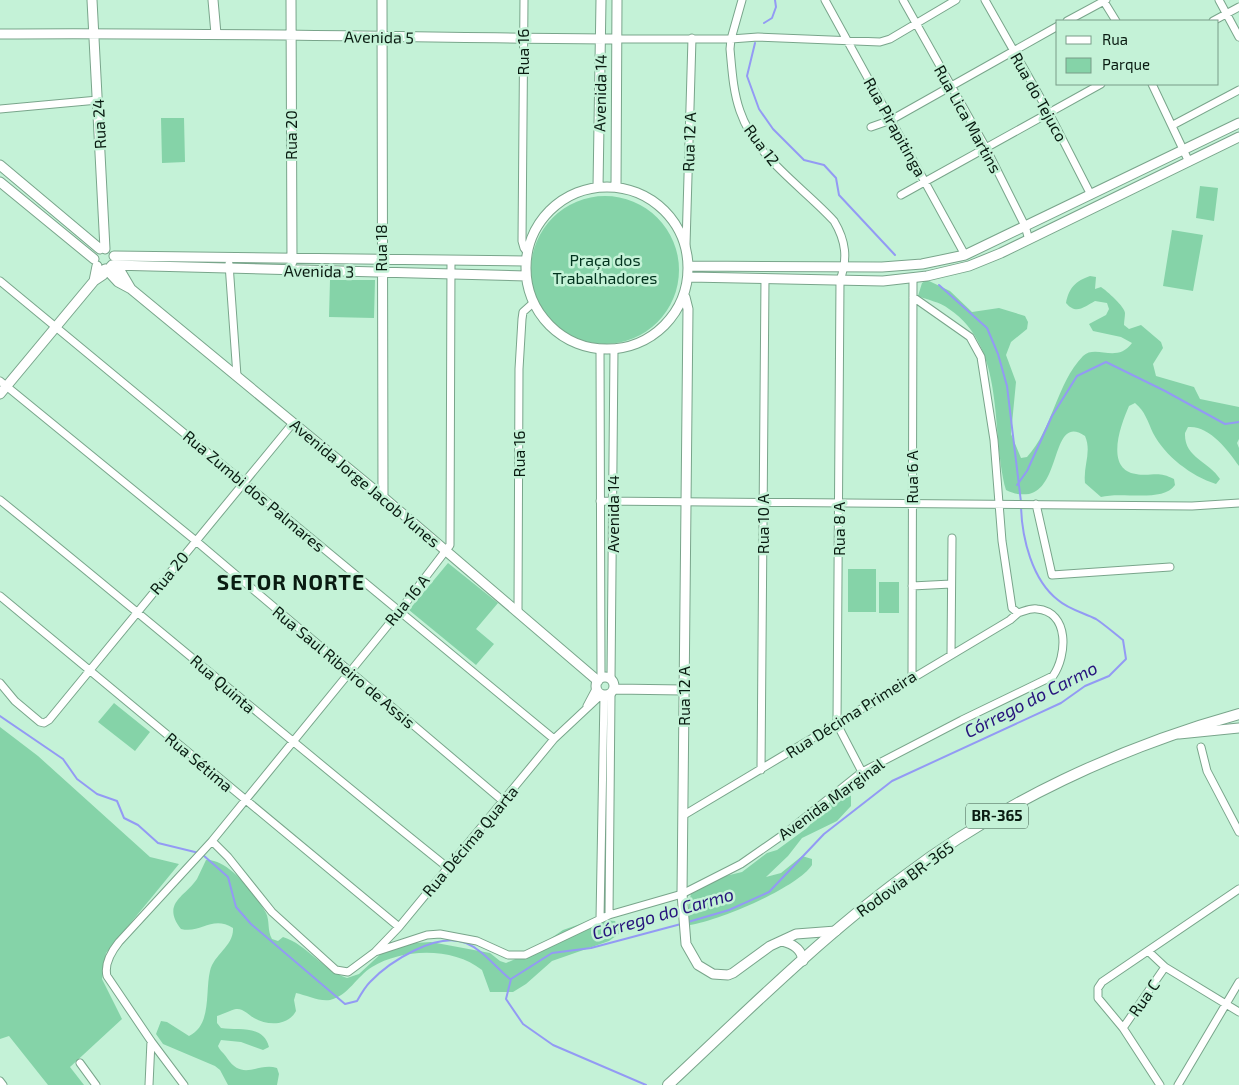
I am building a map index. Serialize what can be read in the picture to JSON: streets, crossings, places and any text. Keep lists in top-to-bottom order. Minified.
{"streets":{"main road":["BR-365","Rodovia BR-365"],"street":["Avenida 5","Rua 16","Avenida 14","Rua do Tejuco","Rua Lica Martins","Rua 24","Rua Pirapitinga","Rua 20","Rua 12 A","Rua 12","Rua 18","Avenida 3","Rua 6 A","Avenida Jorge Jacob Yunes","Rua Zumbi dos Palmares","Rua 10 A","Rua 8 A","Rua 16 A","Rua Saul Ribeiro de Assis","Rua Quinta","Rua Décima Primeira","Rua Sétima","Avenida Marginal","Rua Décima Quarta","Rua C"]},"crossings":[["Avenida 5","Rua 16"],["Avenida 5","Avenida 14"],["Avenida 5","Rua Lica Martins"],["Avenida 5","Rua 24"],["Avenida 5","Rua Pirapitinga"],["Avenida 5","Rua 20"],["Avenida 5","Rua 12 A"],["Avenida 5","Rua 12"],["Avenida 5","Rua 18"],["Rua 16","Avenida 14"],["Rua 16","Rua 12 A"],["Rua 16","Avenida 3"],["Rua 16","Avenida Jorge Jacob Yunes"],["Avenida 14","Rua 12 A"],["Avenida 14","Avenida 3"],["Avenida 14","Avenida Jorge Jacob Yunes"],["Avenida 14","Avenida Marginal"],["Avenida 14","Rua Décima Quarta"],["Rua 20","Avenida 3"],["Rua 20","Avenida Jorge Jacob Yunes"],["Rua 20","Rua Zumbi dos Palmares"],["Rua 20","Rua Saul Ribeiro de Assis"],["Rua 20","Rua Quinta"],["Rua 20","Rua Sétima"],["Rua 12 A","Avenida 3"],["Rua 12 A","Rua Décima Primeira"],["Rua 12 A","Avenida Marginal"],["Rua 12 A","Rodovia BR-365"],["Rua 12","Rua 8 A"],["Rua 18","Avenida 3"],["Rua 18","Avenida Jorge Jacob Yunes"],["Avenida 3","Avenida Jorge Jacob Yunes"],["Avenida 3","Rua 16 A"],["Rua 6 A","Rua Décima Primeira"],["Avenida Jorge Jacob Yunes","Rua 16 A"],["Avenida Jorge Jacob Yunes","Rua Décima Quarta"],["Rua Zumbi dos Palmares","Rua 16 A"],["Rua Zumbi dos Palmares","Rua Décima Quarta"],["Rua 10 A","Rua Décima Primeira"],["Rua 8 A","Rua Décima Primeira"],["Rua 8 A","Avenida Marginal"],["Rua 16 A","Rua Saul Ribeiro de Assis"],["Rua 16 A","Rua Quinta"],["Rua 16 A","Rua Sétima"],["Rua 16 A","Rua Décima Quarta"],["Rua Saul Ribeiro de Assis","Rua Décima Quarta"],["Rua Quinta","Rua Décima Quarta"],["Rua Décima Primeira","Avenida Marginal"],["Rua Sétima","Rua Décima Quarta"],["Avenida Marginal","Rua Décima Quarta"]],"districts":["SETOR NORTE"],"water":["Córrego do Carmo"],"parks":["Praça dos Trabalhadores"],"legend":["Rua","Parque"]}
